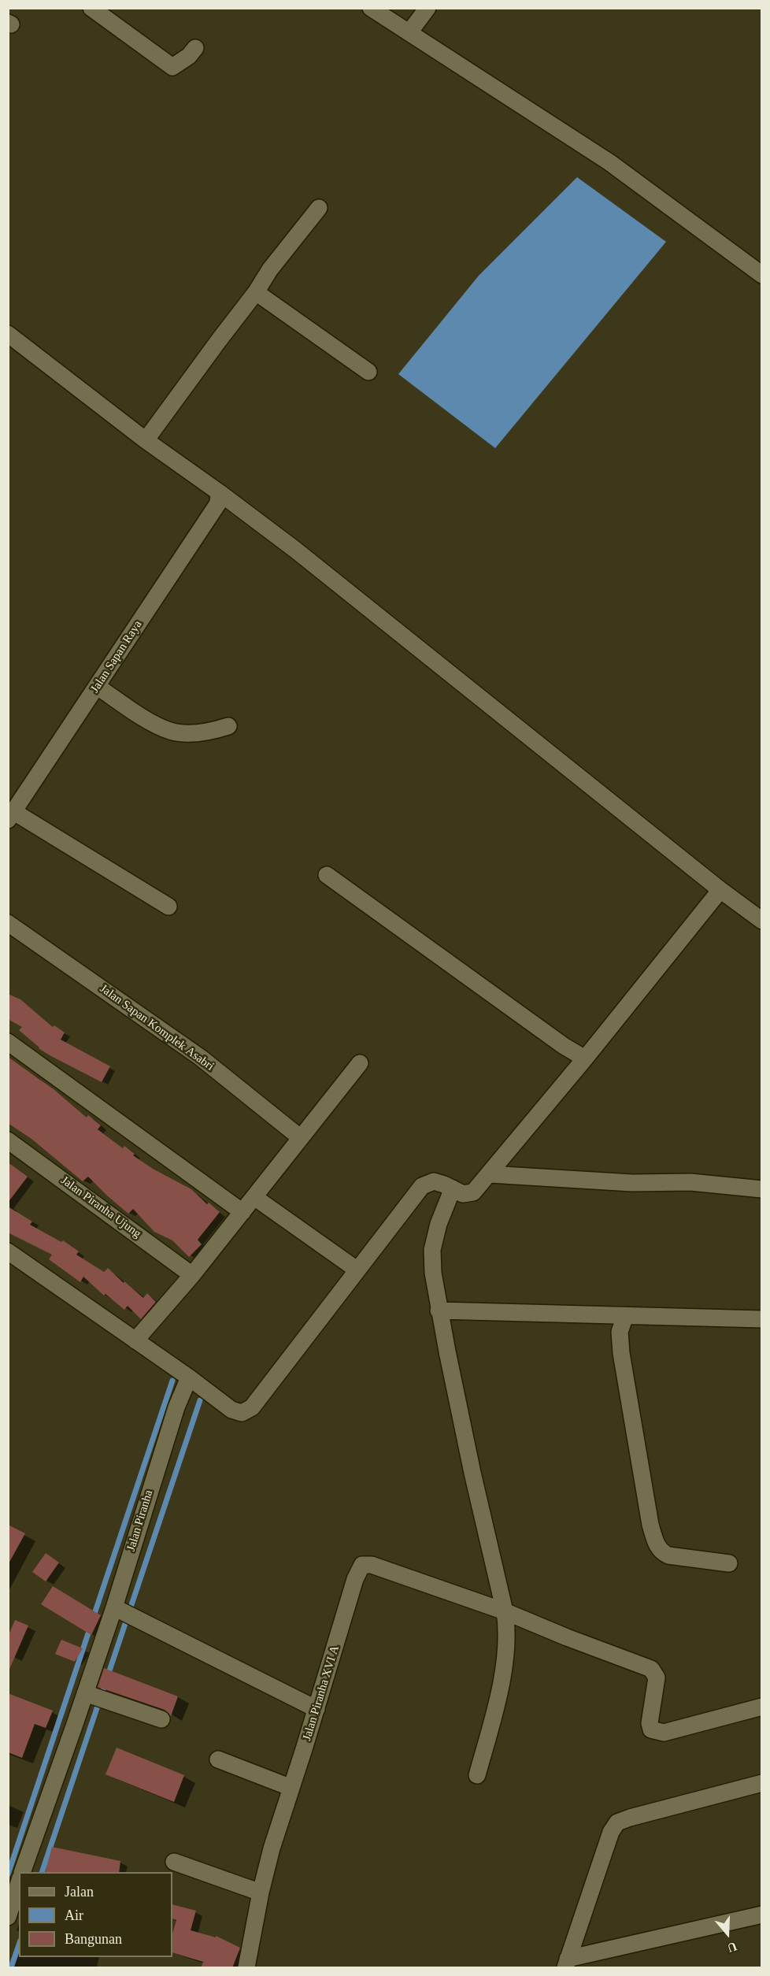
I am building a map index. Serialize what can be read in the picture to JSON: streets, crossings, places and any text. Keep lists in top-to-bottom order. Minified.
{"streets":{"street":["Jalan Sapan Raya","Jalan Sapan Komplek Asabri","Jalan Piranha Ujung","Jalan Piranha","Jalan Piranha XVI A"]},"legend":["Jalan","Air","Bangunan"],"north":"bottom"}
